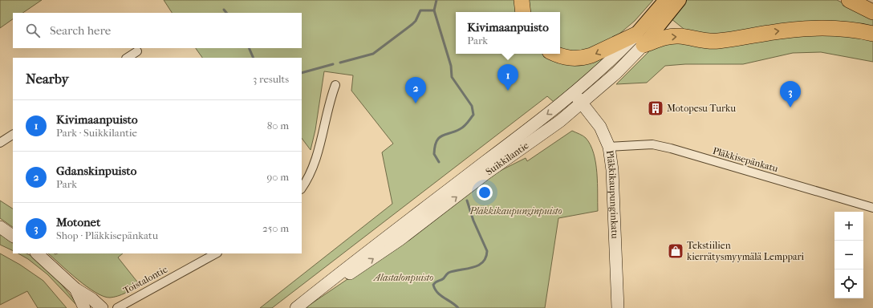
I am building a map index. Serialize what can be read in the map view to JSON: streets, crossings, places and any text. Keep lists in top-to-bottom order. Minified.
{"streets":{"main road":["Suikkilantie","Pläkkikaupunginkatu"],"street":["Pläkkisepänkatu","Toistalontie"]},"crossings":[["Suikkilantie","Pläkkikaupunginkatu"],["Pläkkisepänkatu","Pläkkikaupunginkatu"]],"parks":["Pläkkikaupunginpuisto","Alastalonpuisto"],"places":{"building":["Motopesu Turku"],"shop":["Tekstiilien kierrätysmyymälä Lemppari"]},"page":{"popup":["Kivimaanpuisto","Park"],"search":"Search here","heading":["Nearby","3 results"],"pins":["1","2","3"],"list":[{"mark":"1","name":"Kivimaanpuisto","note":"Park · Suikkilantie","value":"80 m"},{"mark":"2","name":"Gdanskinpuisto","note":"Park","value":"90 m"},{"mark":"3","name":"Motonet","note":"Shop · Pläkkisepänkatu","value":"250 m"}],"map_buttons":["+","−"]}}
